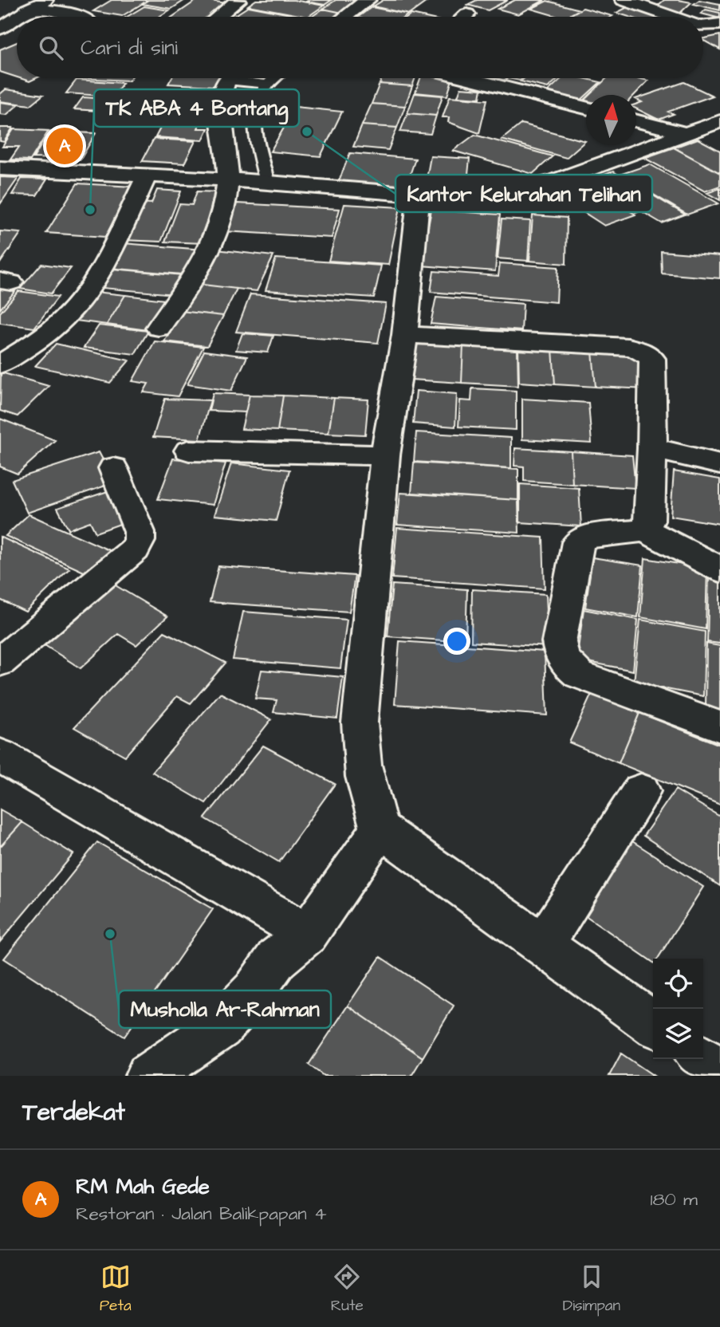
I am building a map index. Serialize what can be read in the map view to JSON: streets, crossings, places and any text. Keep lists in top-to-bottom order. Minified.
{"places":["Kantor Kelurahan Telihan","TK ABA 4 Bontang","Musholla Ar-Rahman"],"north":"top","page":{"search":"Cari di sini","pins":"A","heading":"Terdekat","list":[{"mark":"A","name":"RM Mah Gede","note":"Restoran · Jalan Balikpapan 4","value":"180 m"}],"nav":["Peta","Rute","Disimpan"]}}
